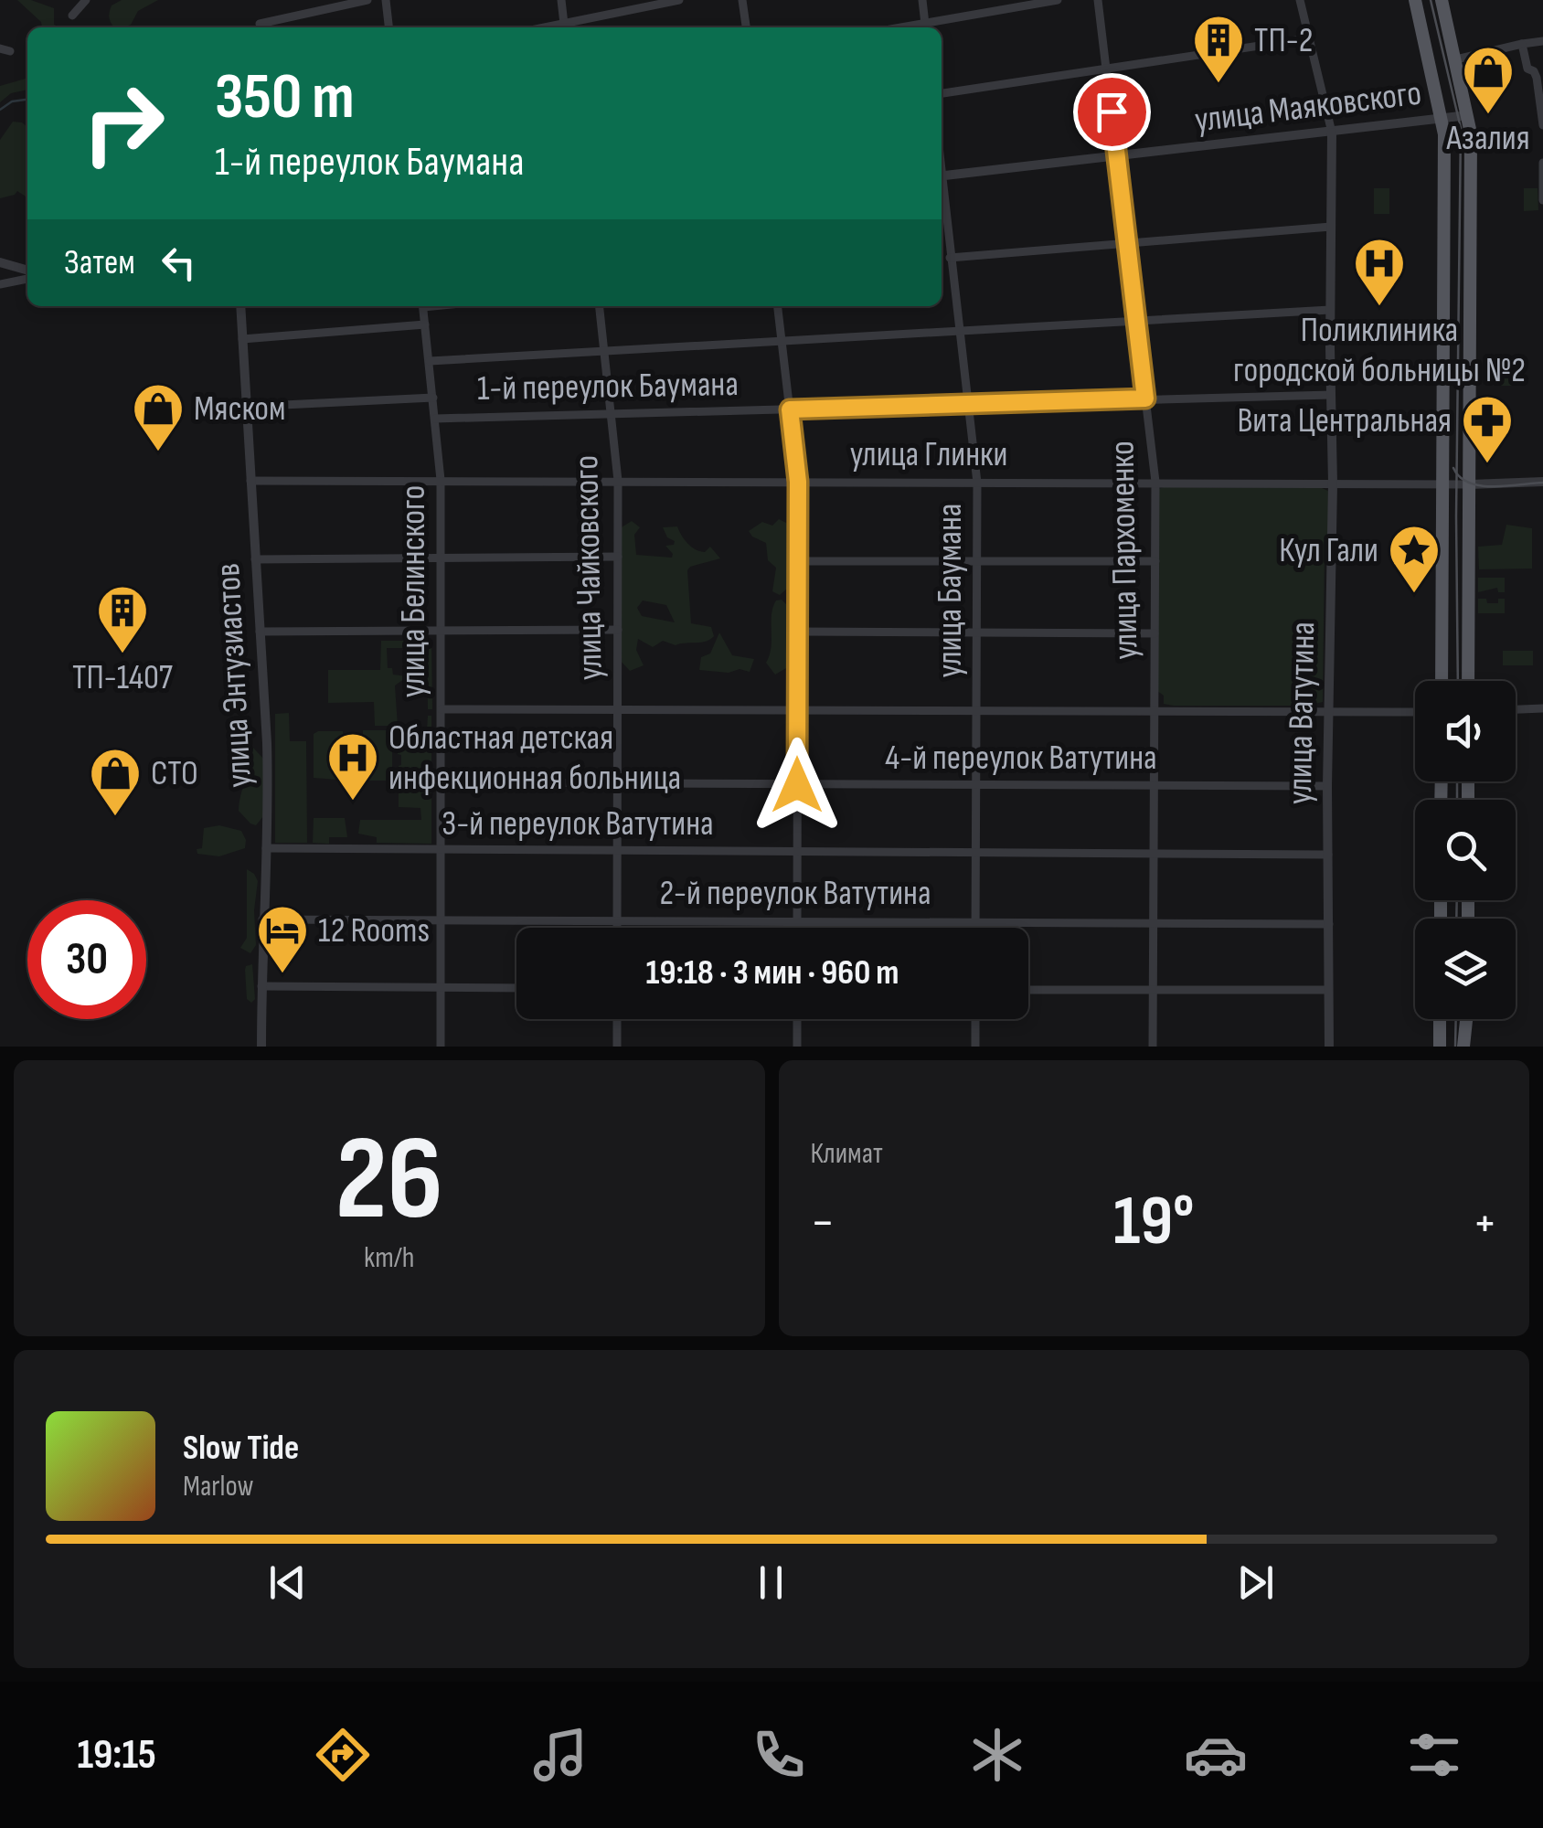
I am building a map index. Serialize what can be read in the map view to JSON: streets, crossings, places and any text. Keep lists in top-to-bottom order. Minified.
{"streets":{"street":["улица Маяковского","1-й переулок Баумана","улица Глинки","улица Пархоменко","улица Чайковского","улица Баумана","улица Белинского","улица Энтузиастов","улица Ватутина","4-й переулок Ватутина","3-й переулок Ватутина","2-й переулок Ватутина"]},"crossings":[["улица Маяковского","улица Пархоменко"],["улица Маяковского","улица Ватутина"],["1-й переулок Баумана","улица Пархоменко"],["1-й переулок Баумана","улица Чайковского"],["1-й переулок Баумана","улица Баумана"],["1-й переулок Баумана","улица Белинского"],["1-й переулок Баумана","улица Ватутина"],["улица Глинки","улица Пархоменко"],["улица Глинки","улица Чайковского"],["улица Глинки","улица Баумана"],["улица Глинки","улица Белинского"],["улица Глинки","улица Энтузиастов"],["улица Глинки","улица Ватутина"],["улица Пархоменко","4-й переулок Ватутина"],["улица Пархоменко","3-й переулок Ватутина"],["улица Пархоменко","2-й переулок Ватутина"],["улица Чайковского","4-й переулок Ватутина"],["улица Чайковского","3-й переулок Ватутина"],["улица Чайковского","2-й переулок Ватутина"],["улица Баумана","4-й переулок Ватутина"],["улица Баумана","3-й переулок Ватутина"],["улица Баумана","2-й переулок Ватутина"],["улица Белинского","4-й переулок Ватутина"],["улица Белинского","3-й переулок Ватутина"],["улица Белинского","2-й переулок Ватутина"],["улица Энтузиастов","3-й переулок Ватутина"],["улица Энтузиастов","2-й переулок Ватутина"],["улица Ватутина","4-й переулок Ватутина"],["улица Ватутина","3-й переулок Ватутина"],["улица Ватутина","2-й переулок Ватутина"]],"places":{"building":["ТП-2","ТП-1407"],"shop":["Азалия","Мяском","СТО"],"hospital":["Поликлиника городской больницы №2","Областная детская инфекционная больница"],"pharmacy":["Вита Центральная"],"place":["Кул Гали"],"hotel":["12 Rooms"]},"page":{"turn":["350 m","1-й переулок Баумана"],"then":"Затем","limit":"30","trip":"19:18 · 3 мин · 960 m","tile":[["26","km/h"],"Климат"],"heat":["−","19°","+"],"song":["Slow Tide","Marlow"],"tabs":"19:15"}}
